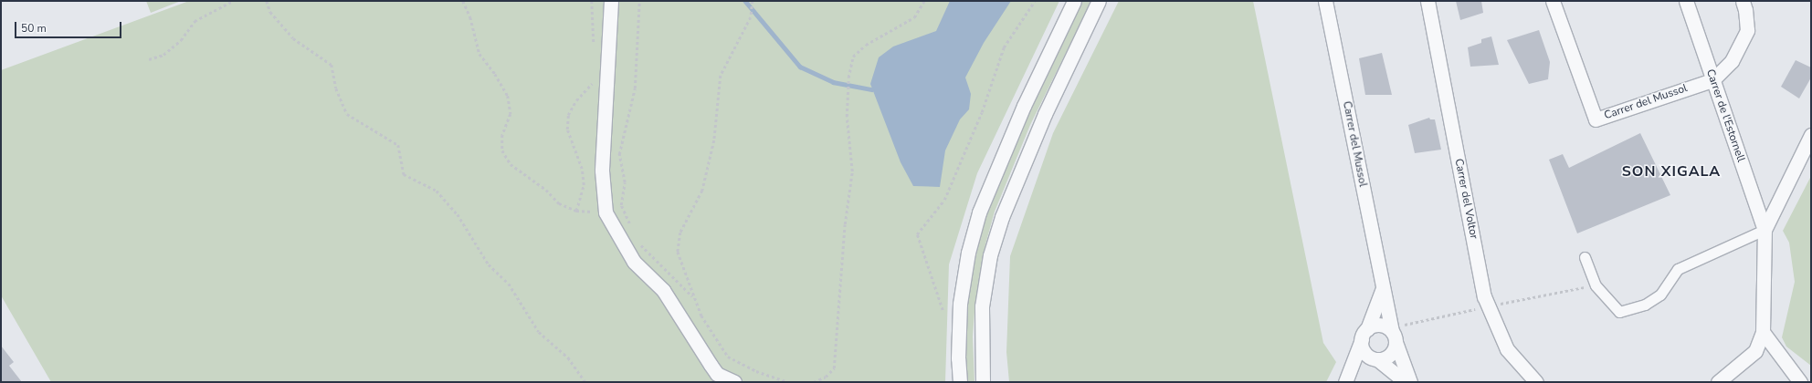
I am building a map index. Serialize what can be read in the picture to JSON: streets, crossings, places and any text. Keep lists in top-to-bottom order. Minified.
{"streets":{"street":["Carrer del Mussol","Carrer de l'Estornell","Carrer del Voltor"]},"crossings":[["Carrer del Mussol","Carrer de l'Estornell"]],"districts":["SON XIGALA"],"scale_bar":"50 m"}
